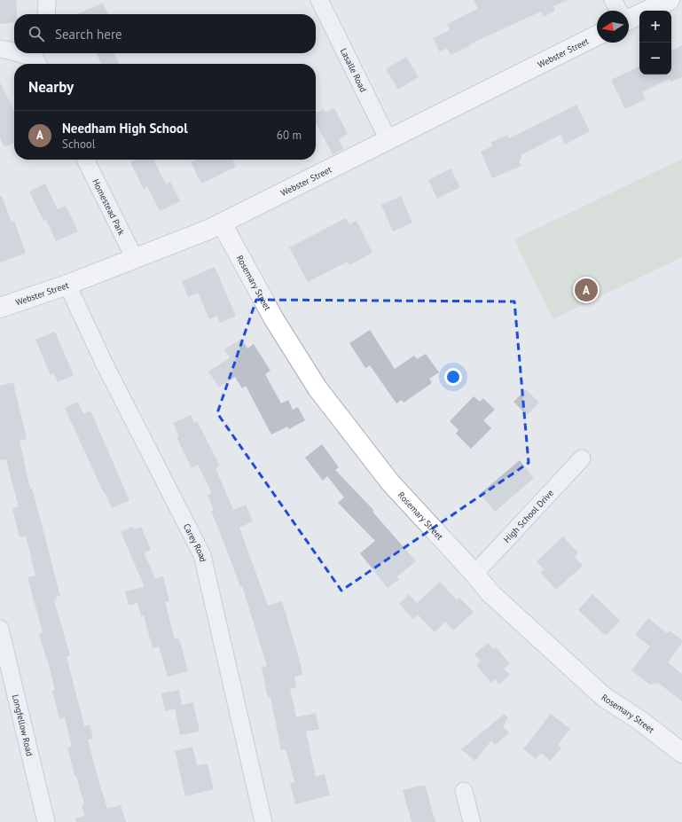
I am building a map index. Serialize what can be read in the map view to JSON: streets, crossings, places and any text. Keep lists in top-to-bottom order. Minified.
{"streets":{"street":["Webster Street","Lasalle Road","Homestead Park","Rosemary Street","High School Drive","Carey Road","Longfellow Road"]},"crossings":[["Webster Street","Lasalle Road"],["Webster Street","Homestead Park"],["Webster Street","Rosemary Street"],["Webster Street","Carey Road"],["Rosemary Street","High School Drive"]],"north":"left","page":{"map_buttons":["+","−"],"search":"Search here","heading":"Nearby","list":[{"mark":"A","name":"Needham High School","note":"School","value":"60 m"}],"pins":"A"}}
